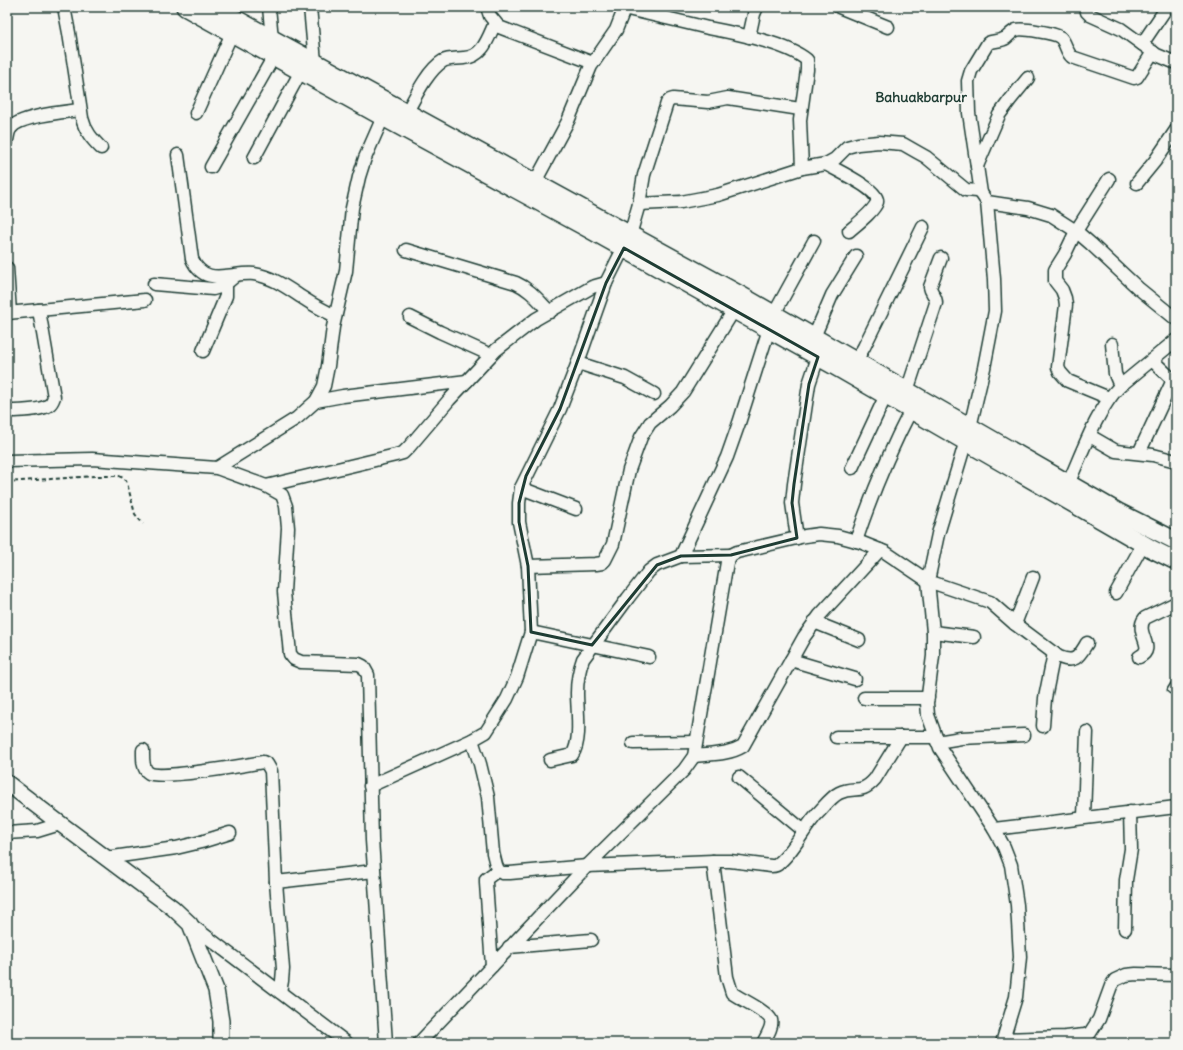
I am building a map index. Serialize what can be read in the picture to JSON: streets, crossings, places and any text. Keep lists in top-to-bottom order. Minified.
{"districts":["Bahuakbarpur"]}
